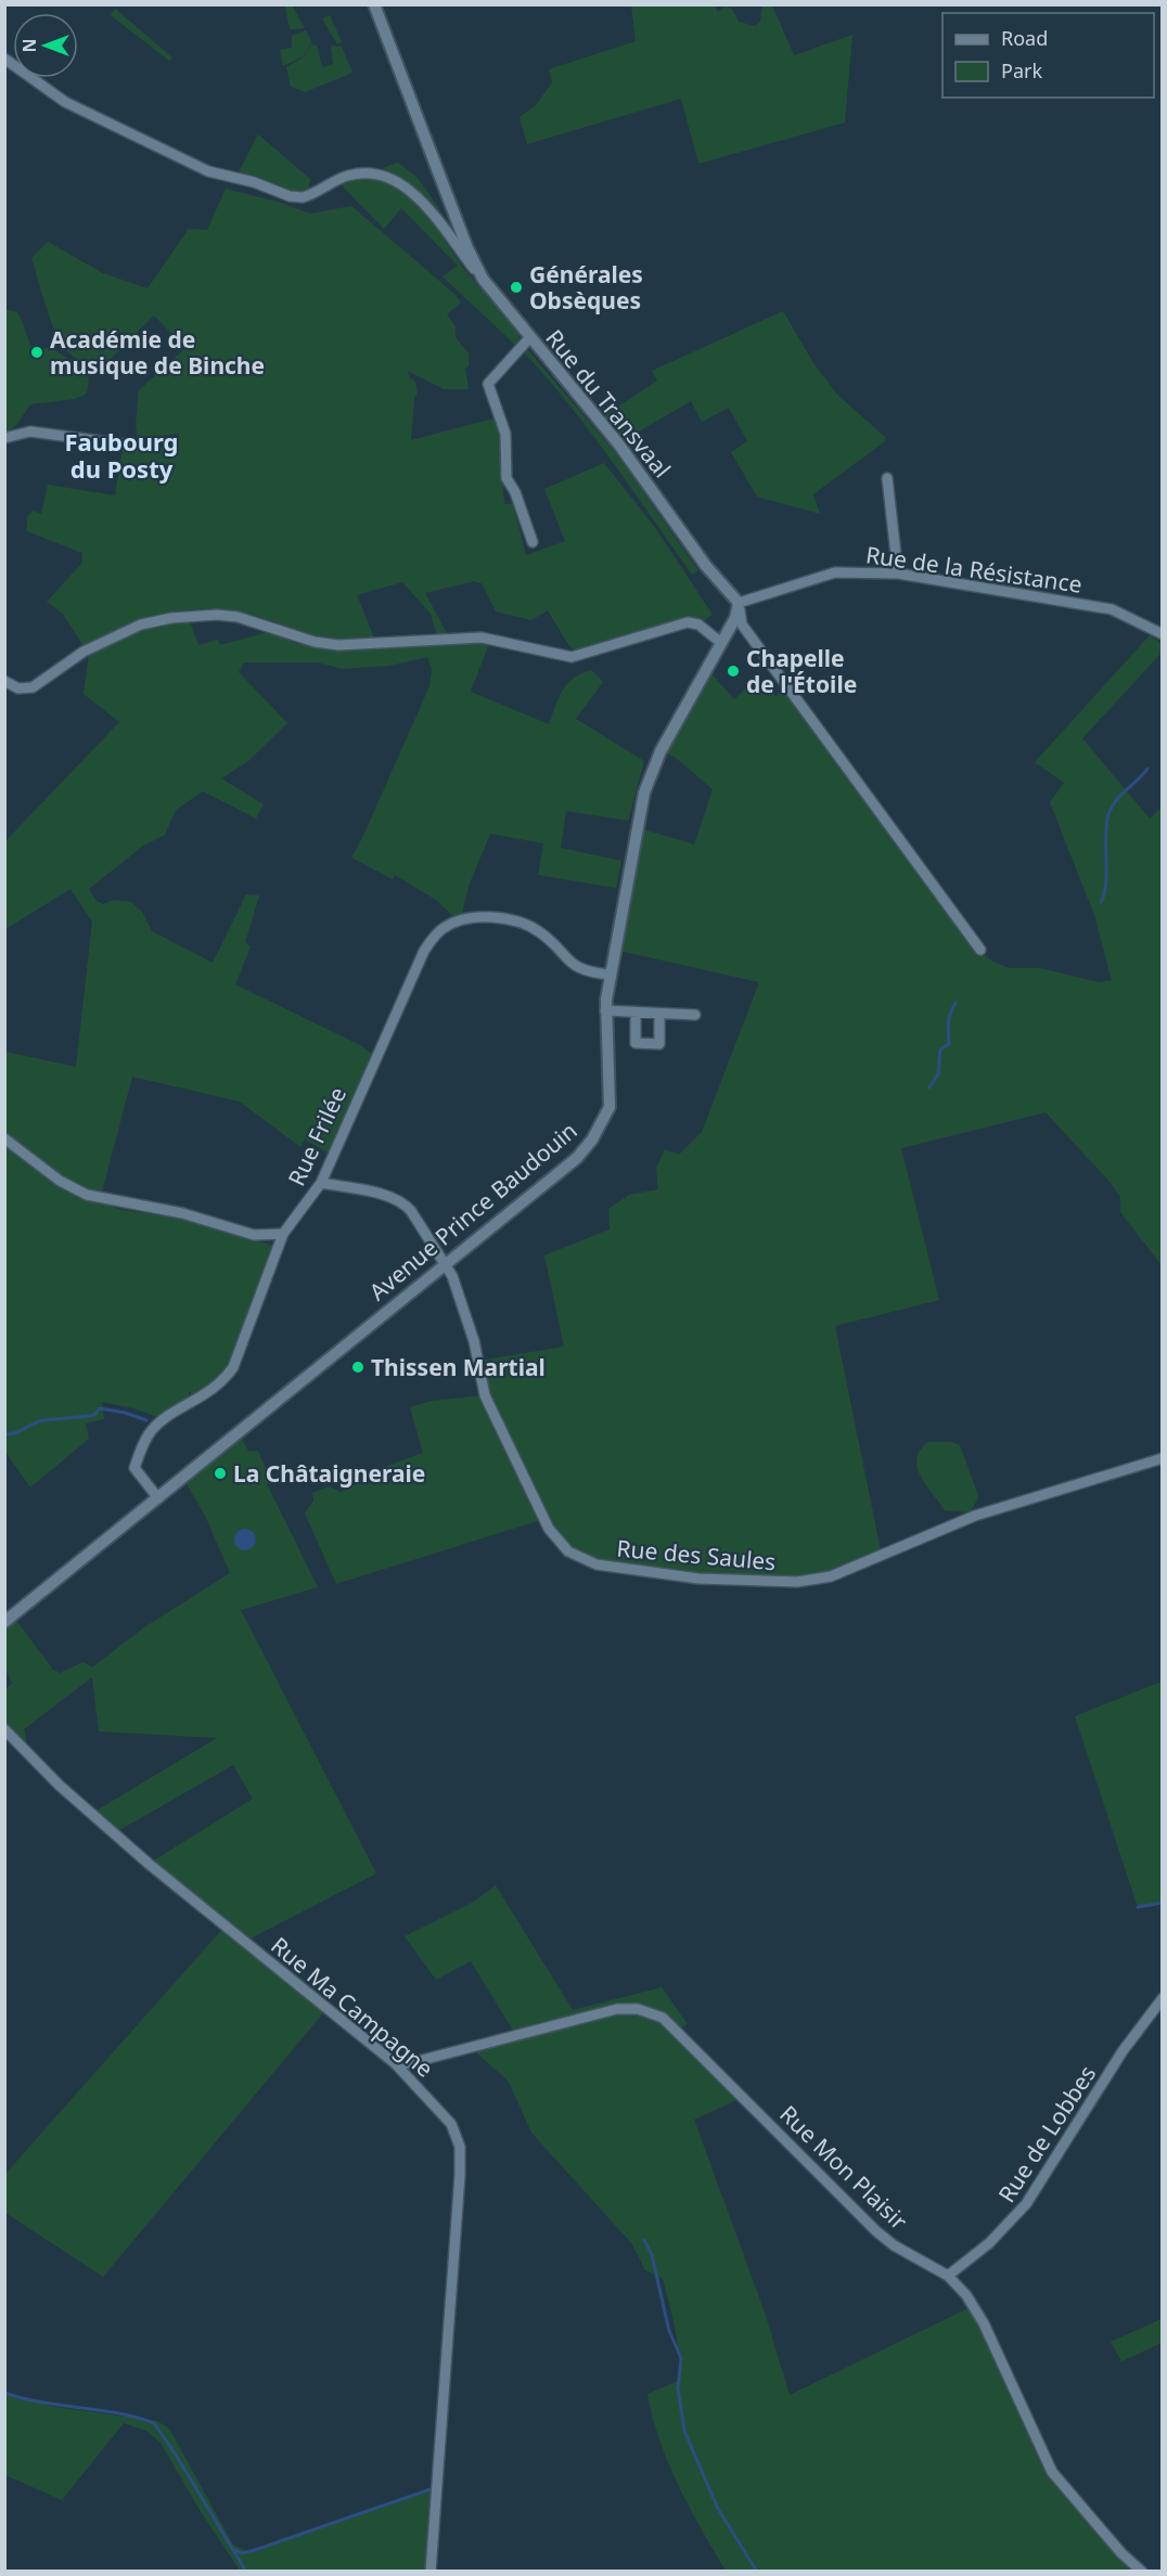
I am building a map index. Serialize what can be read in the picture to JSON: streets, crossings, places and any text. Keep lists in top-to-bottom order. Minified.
{"streets":{"street":["Rue du Transvaal","Rue de la Résistance","Rue Frilée","Avenue Prince Baudouin","Rue des Saules","Rue Ma Campagne","Rue de Lobbes","Rue Mon Plaisir"]},"crossings":[["Rue du Transvaal","Rue de la Résistance"],["Rue du Transvaal","Avenue Prince Baudouin"],["Rue de la Résistance","Avenue Prince Baudouin"],["Rue Frilée","Avenue Prince Baudouin"],["Rue Frilée","Rue des Saules"],["Avenue Prince Baudouin","Rue des Saules"],["Rue Ma Campagne","Rue Mon Plaisir"],["Rue de Lobbes","Rue Mon Plaisir"]],"districts":["Faubourg du Posty"],"places":["Générales Obsèques","Académie de musique de Binche","Chapelle de l'Étoile","Thissen Martial","La Châtaigneraie"],"legend":["Road","Park"],"north":"left"}
